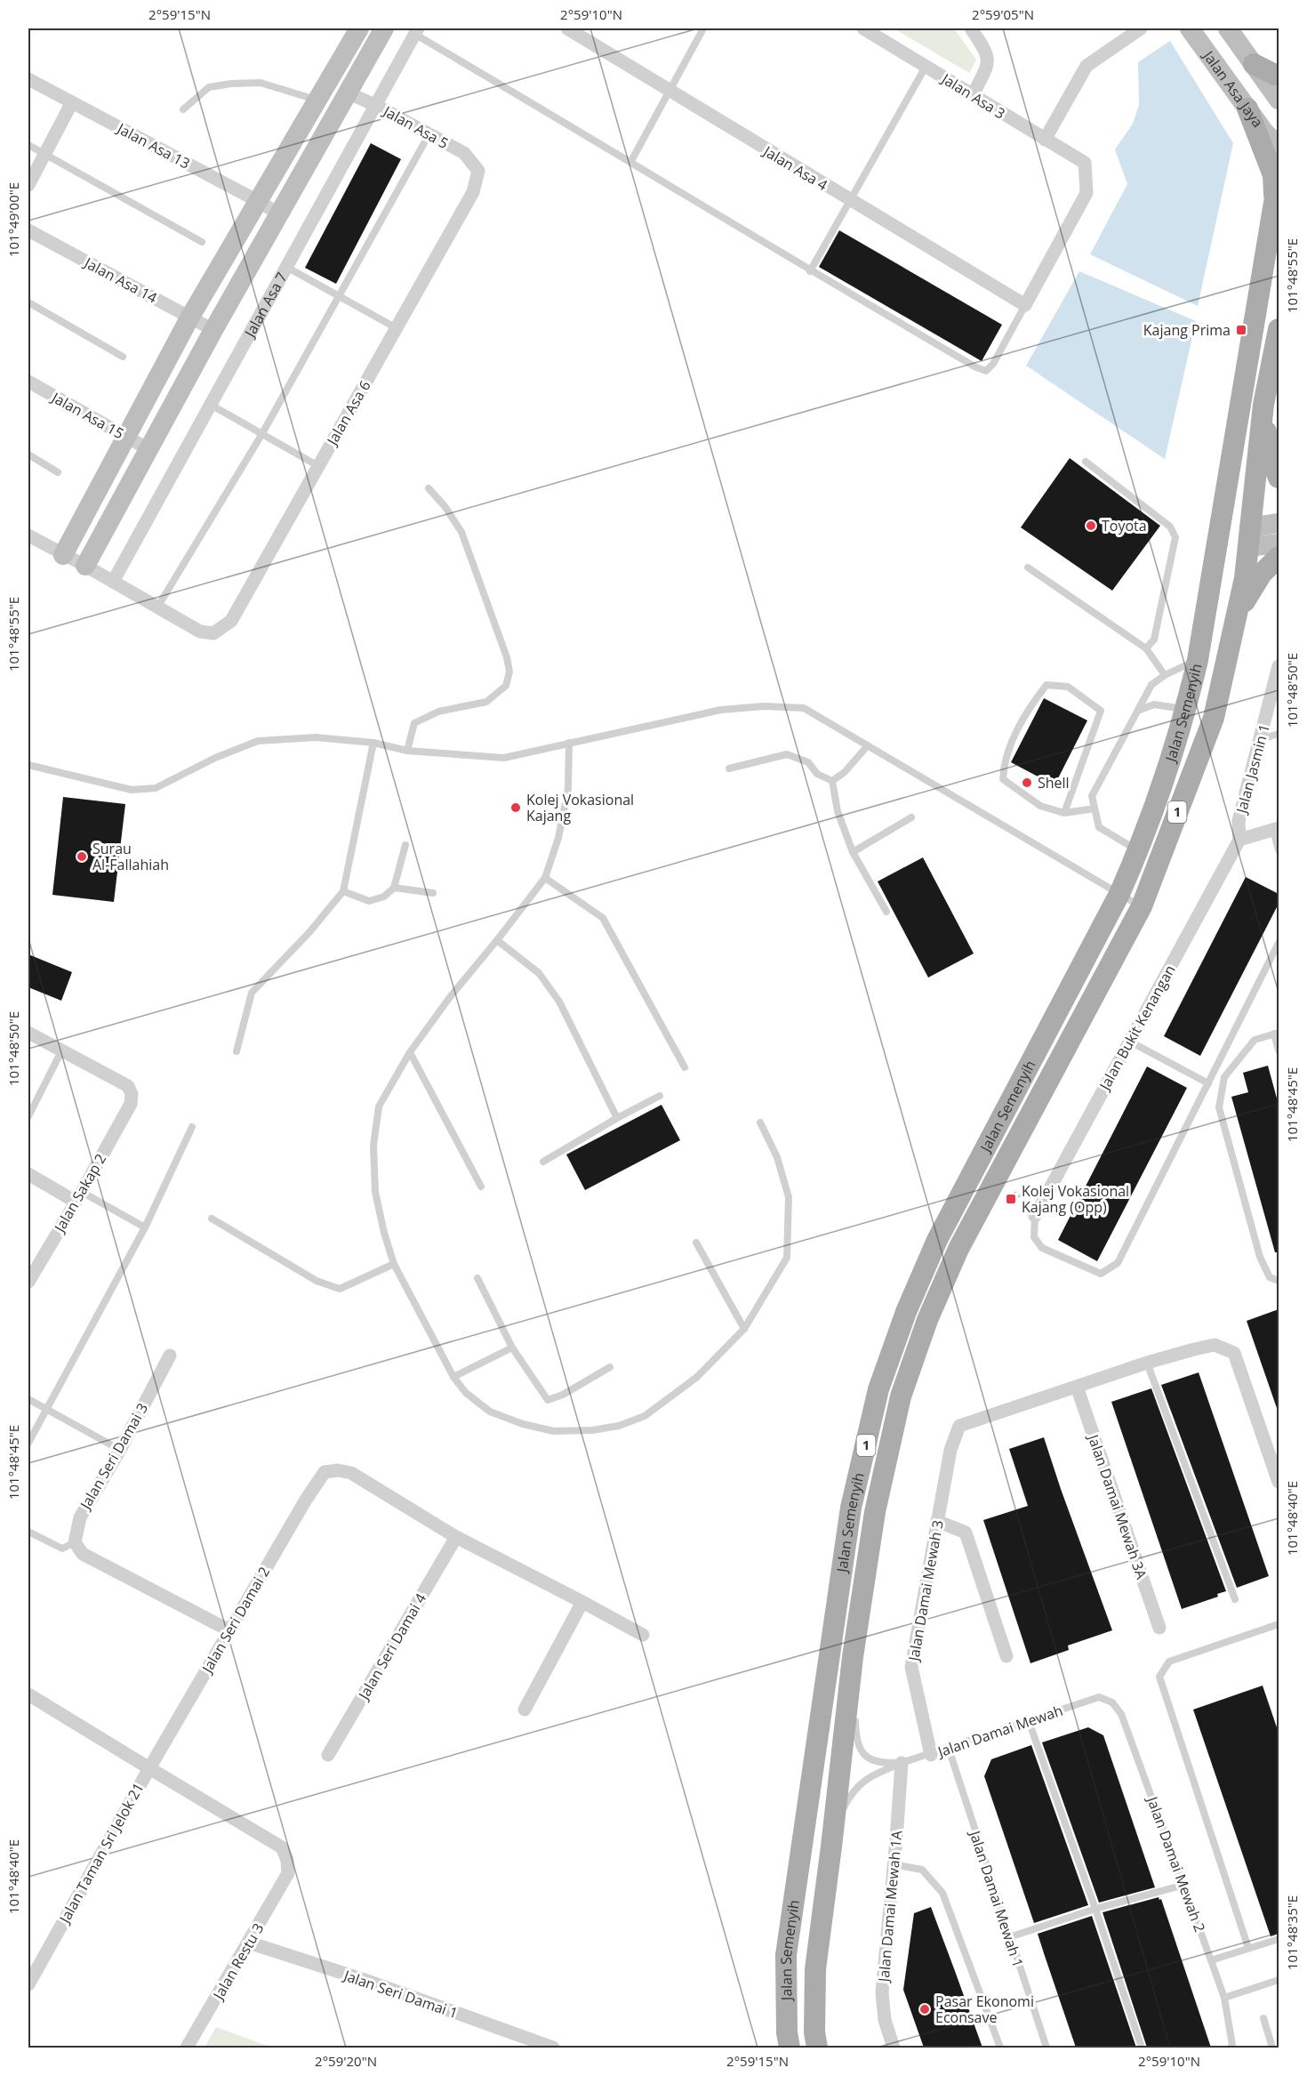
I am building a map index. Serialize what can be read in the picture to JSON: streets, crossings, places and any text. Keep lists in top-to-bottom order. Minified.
{"streets":{"main road":["Jalan Semenyih","1"],"street":["Jalan Asa Jaya","Jalan Asa 3","Jalan Asa 5","Jalan Asa 13","Jalan Asa 4","Jalan Asa 14","Jalan Asa 7","Jalan Asa 6","Jalan Asa 15","Jalan Jasmin 1","Jalan Bukit Kenangan","Jalan Sakap 2","Jalan Seri Damai 3","Jalan Damai Mewah 3A","Jalan Damai Mewah 3","Jalan Seri Damai 2","Jalan Seri Damai 4","Jalan Taman Sri Jelok 21","Jalan Damai Mewah 1A","Jalan Restu 3","Jalan Seri Damai 1"],"lane":["Jalan Damai Mewah","Jalan Damai Mewah 2","Jalan Damai Mewah 1"]},"crossings":[["Jalan Asa 3","Jalan Asa 4"],["Jalan Asa 5","Jalan Asa 7"],["Jalan Asa 5","Jalan Asa 6"],["Jalan Semenyih","Jalan Damai Mewah"],["Jalan Jasmin 1","Jalan Bukit Kenangan"],["Jalan Damai Mewah 3A","Jalan Damai Mewah 3"],["Jalan Damai Mewah 3","Jalan Damai Mewah"],["Jalan Seri Damai 2","Jalan Seri Damai 4"],["Jalan Seri Damai 2","Jalan Taman Sri Jelok 21"],["Jalan Damai Mewah","Jalan Damai Mewah 2"],["Jalan Damai Mewah","Jalan Damai Mewah 1"],["Jalan Damai Mewah","Jalan Damai Mewah 1A"],["Jalan Taman Sri Jelok 21","Jalan Restu 3"],["Jalan Restu 3","Jalan Seri Damai 1"]],"places":{"transit":["Kajang Prima","Kolej Vokasional Kajang (Opp)"],"other":["Toyota","Shell","Kolej Vokasional Kajang","Surau Al-Fallahiah","Pasar Ekonomi Econsave"]},"coordinates":["2°59'15\"N","2°59'10\"N","2°59'05\"N","101°49'00\"E","101°48'55\"E","101°48'50\"E","101°48'45\"E","101°48'40\"E","101°48'35\"E","2°59'20\"N"]}
